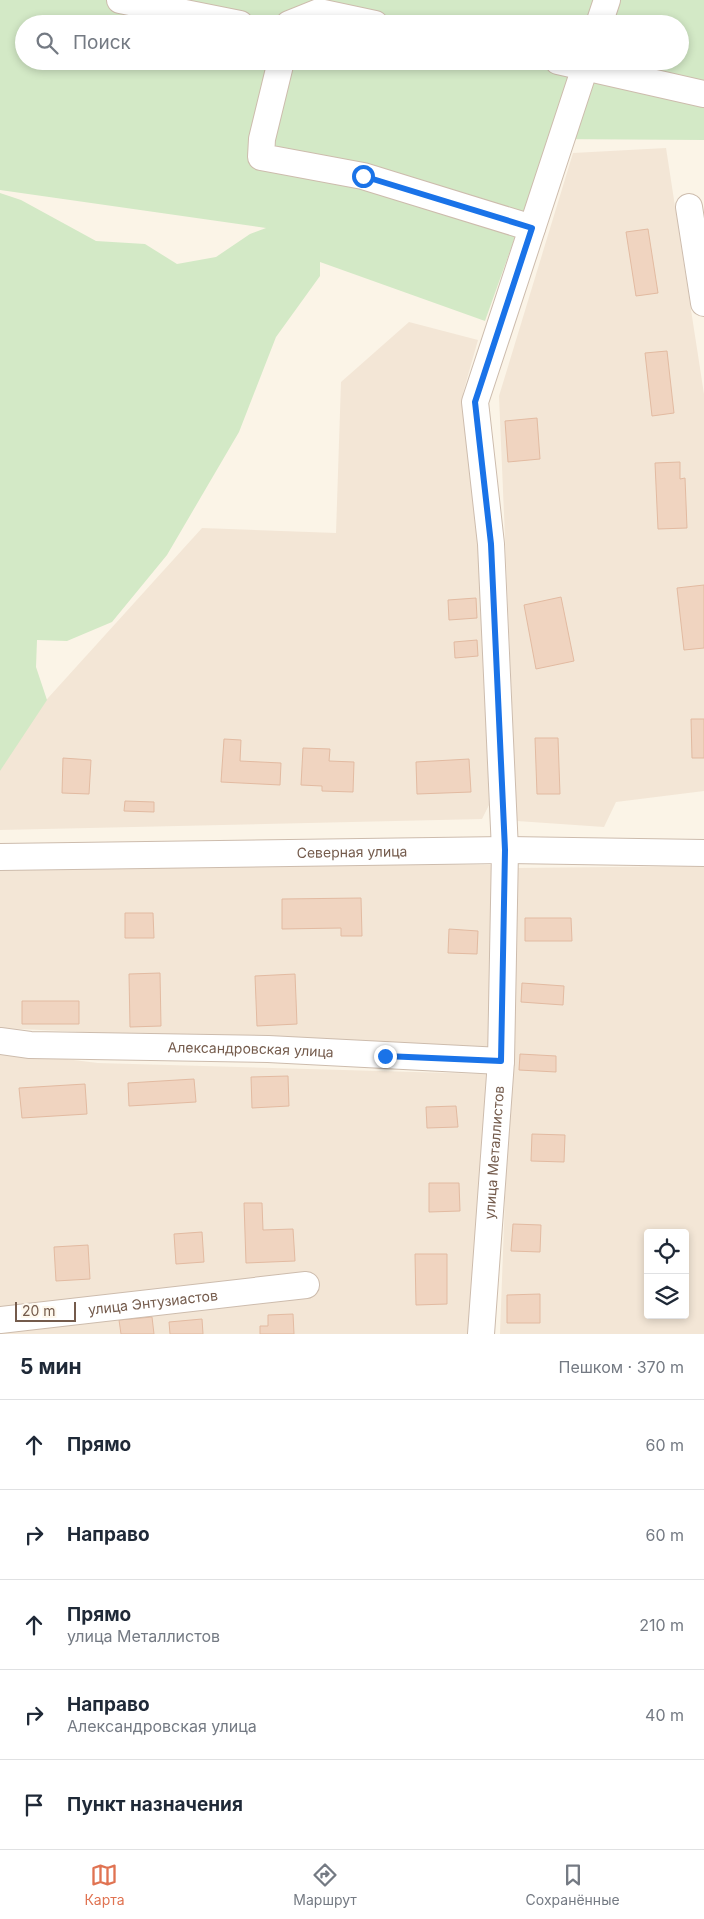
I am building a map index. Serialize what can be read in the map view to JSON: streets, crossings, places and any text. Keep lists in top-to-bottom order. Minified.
{"streets":{"street":["Северная улица","Александровская улица","улица Металлистов","улица Энтузиастов"]},"crossings":[["Северная улица","улица Металлистов"],["Александровская улица","улица Металлистов"]],"scale_bar":"20 m","page":{"search":"Поиск","scale":"20 m","heading":["5 мин","Пешком · 370 m"],"list":[["Прямо","60 m"],["Направо","60 m"],["Прямо","улица Металлистов","210 m"],["Направо","Александровская улица","40 m"],"Пункт назначения"],"nav":["Карта","Маршрут","Сохранённые"]}}
